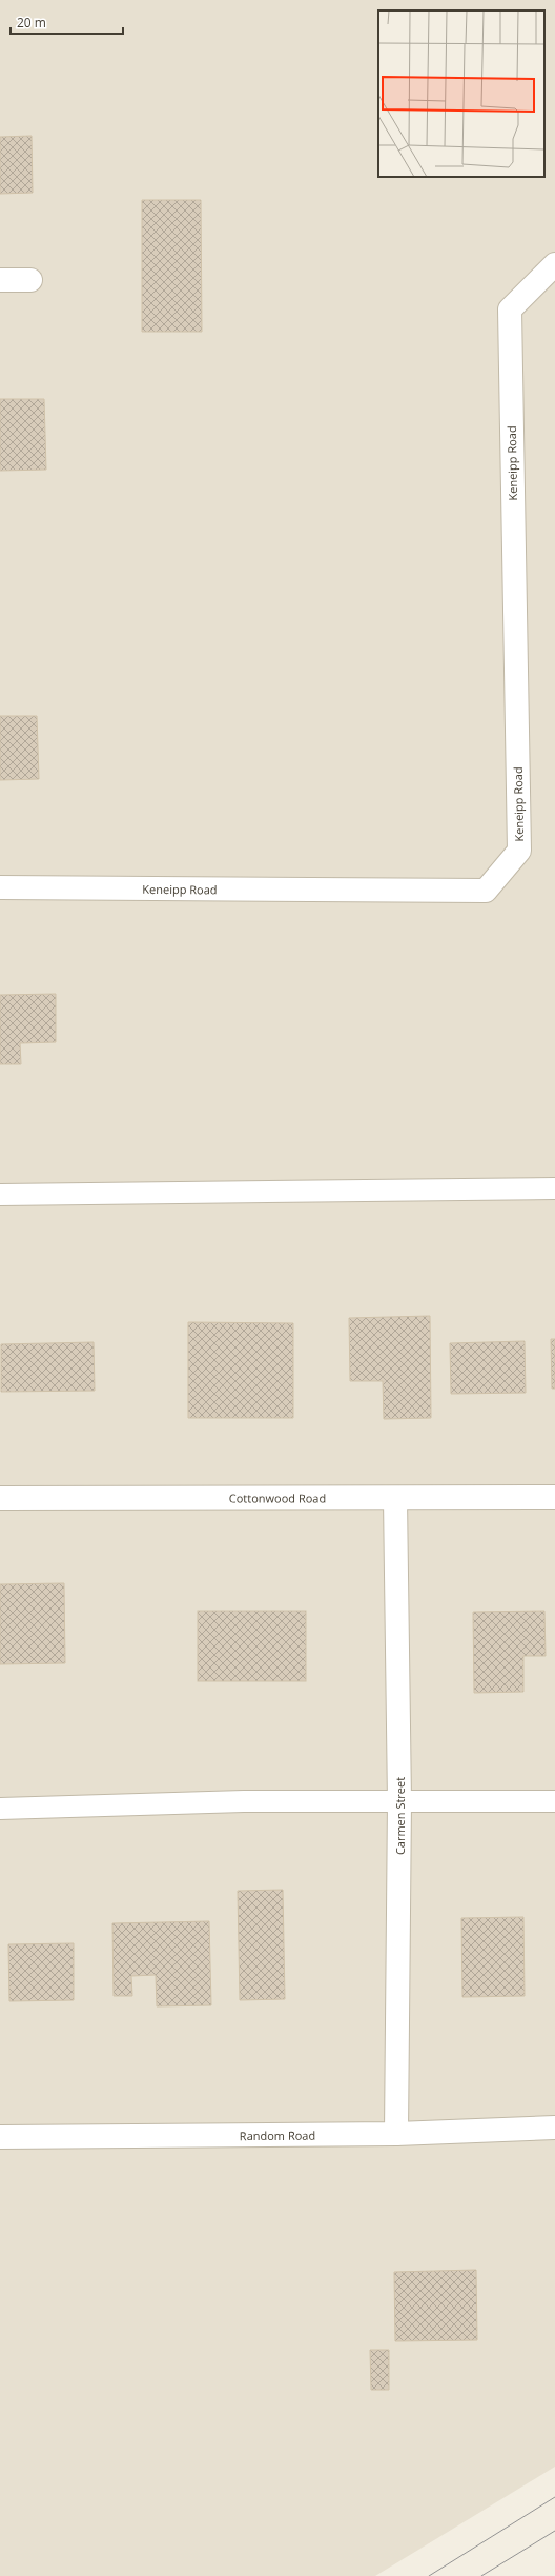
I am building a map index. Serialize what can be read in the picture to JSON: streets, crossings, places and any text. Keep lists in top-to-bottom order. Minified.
{"streets":{"street":["Keneipp Road","Cottonwood Road","Carmen Street","Random Road"]},"crossings":[["Cottonwood Road","Carmen Street"],["Carmen Street","Random Road"]],"scale_bar":"20 m"}
